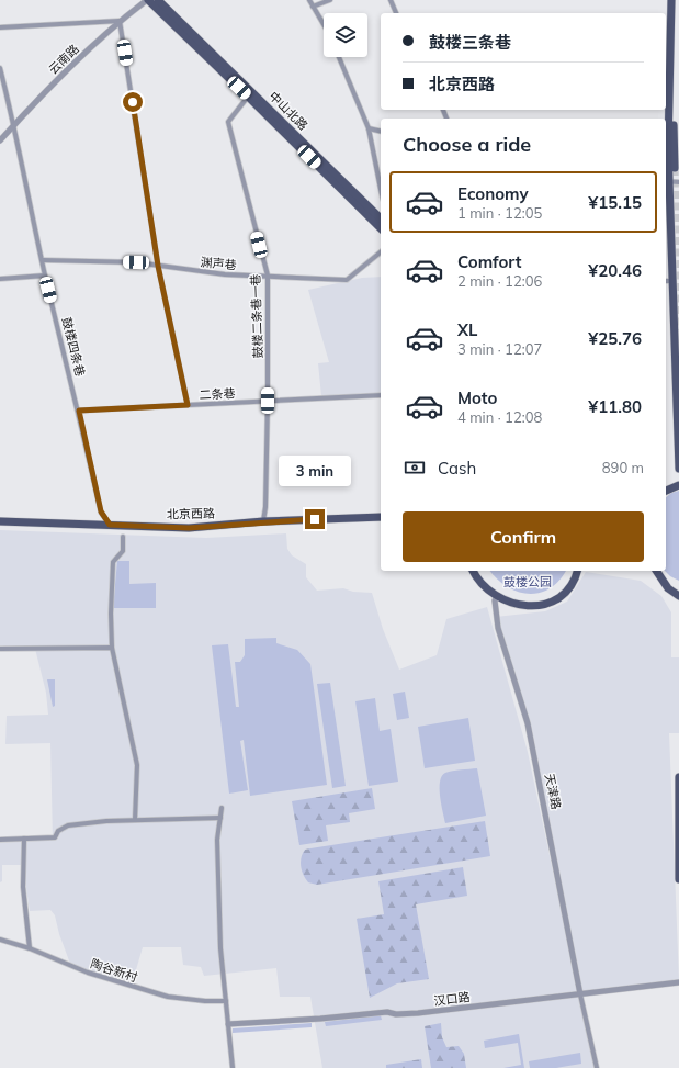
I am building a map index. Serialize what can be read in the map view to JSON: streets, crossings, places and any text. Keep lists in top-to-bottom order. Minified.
{"streets":{"main road":["中山北路","北京西路"],"street":["云南路","渊声巷","鼓楼二条巷一巷","鼓楼四条巷","二条巷","天津路","陶谷新村","汉口路"]},"crossings":[["云南路","中山北路"],["云南路","鼓楼四条巷"],["中山北路","鼓楼二条巷一巷"],["渊声巷","鼓楼二条巷一巷"],["渊声巷","鼓楼四条巷"],["鼓楼二条巷一巷","二条巷"],["鼓楼二条巷一巷","北京西路"],["鼓楼四条巷","二条巷"],["鼓楼四条巷","北京西路"],["天津路","汉口路"]],"parks":["鼓楼公园"],"page":{"banner":["鼓楼三条巷","北京西路"],"heading":"Choose a ride","list":[{"name":"Economy","note":"1 min · 12:05","value":"¥15.15"},{"name":"Comfort","note":"2 min · 12:06","value":"¥20.46"},{"name":"XL","note":"3 min · 12:07","value":"¥25.76"},{"name":"Moto","note":"4 min · 12:08","value":"¥11.80"}],"pay":["Cash","890 m"],"bubble":"3 min","buttons":"Confirm"}}
